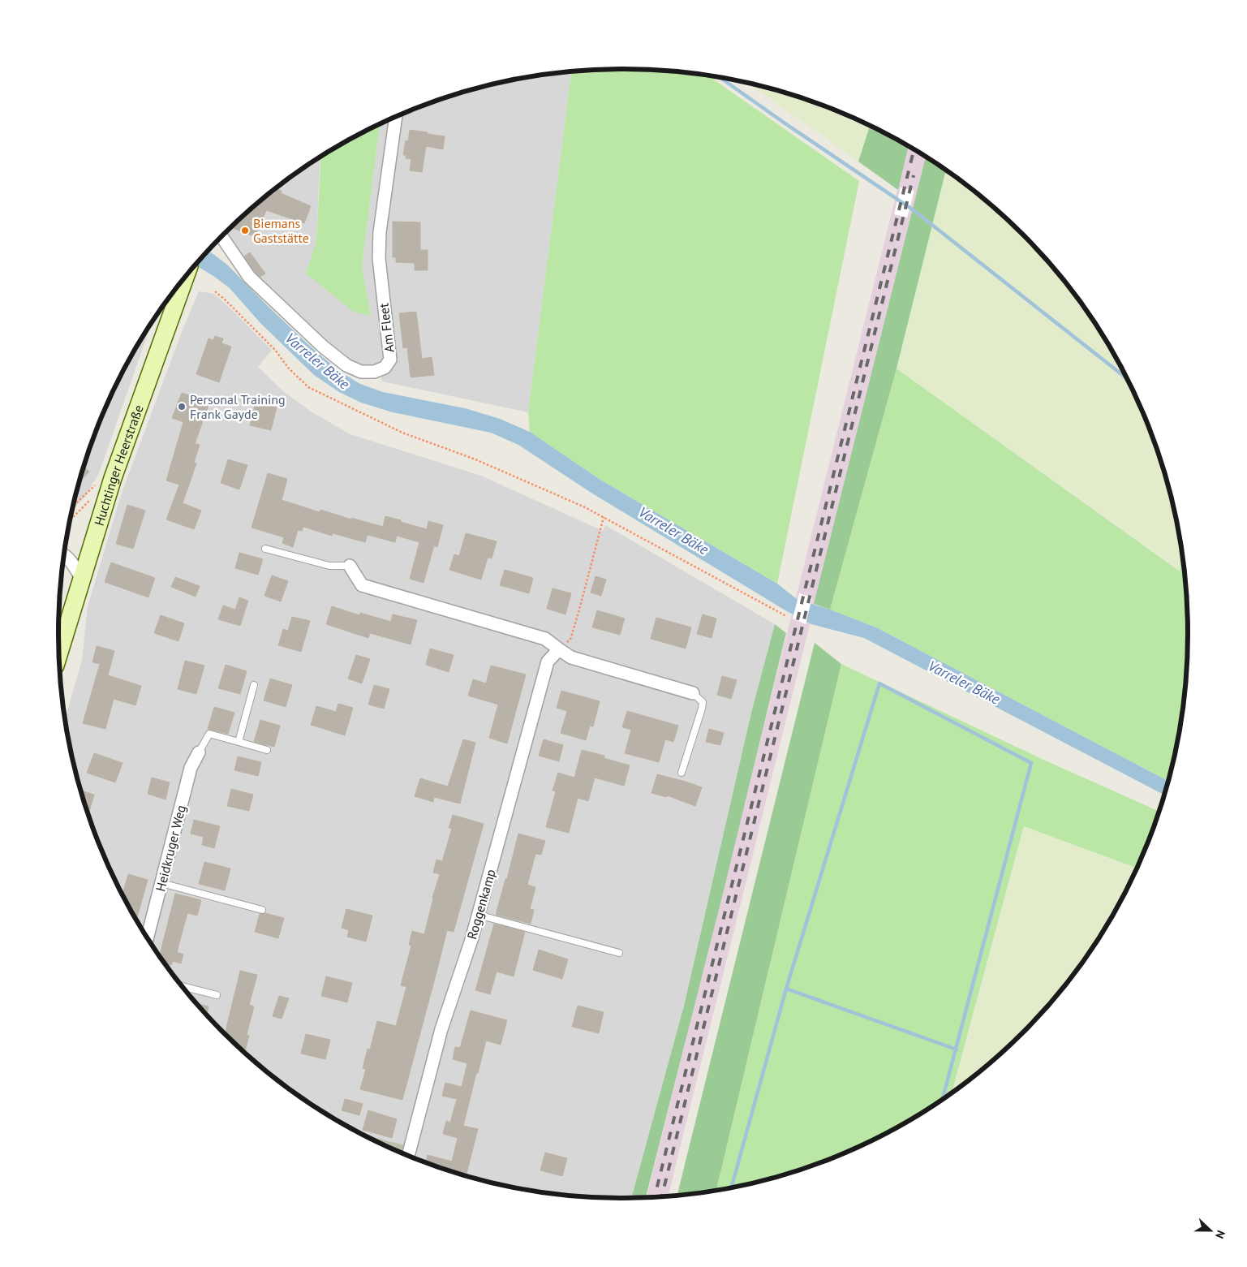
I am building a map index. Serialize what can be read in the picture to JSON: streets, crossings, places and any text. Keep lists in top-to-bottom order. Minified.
{"streets":{"main road":["Huchtinger Heerstraße"],"street":["Am Fleet","Heidkruger Weg","Roggenkamp"]},"water":["Varreler Bäke"],"places":["Biemans Gaststätte","Personal Training Frank Gayde"],"north":"right"}
